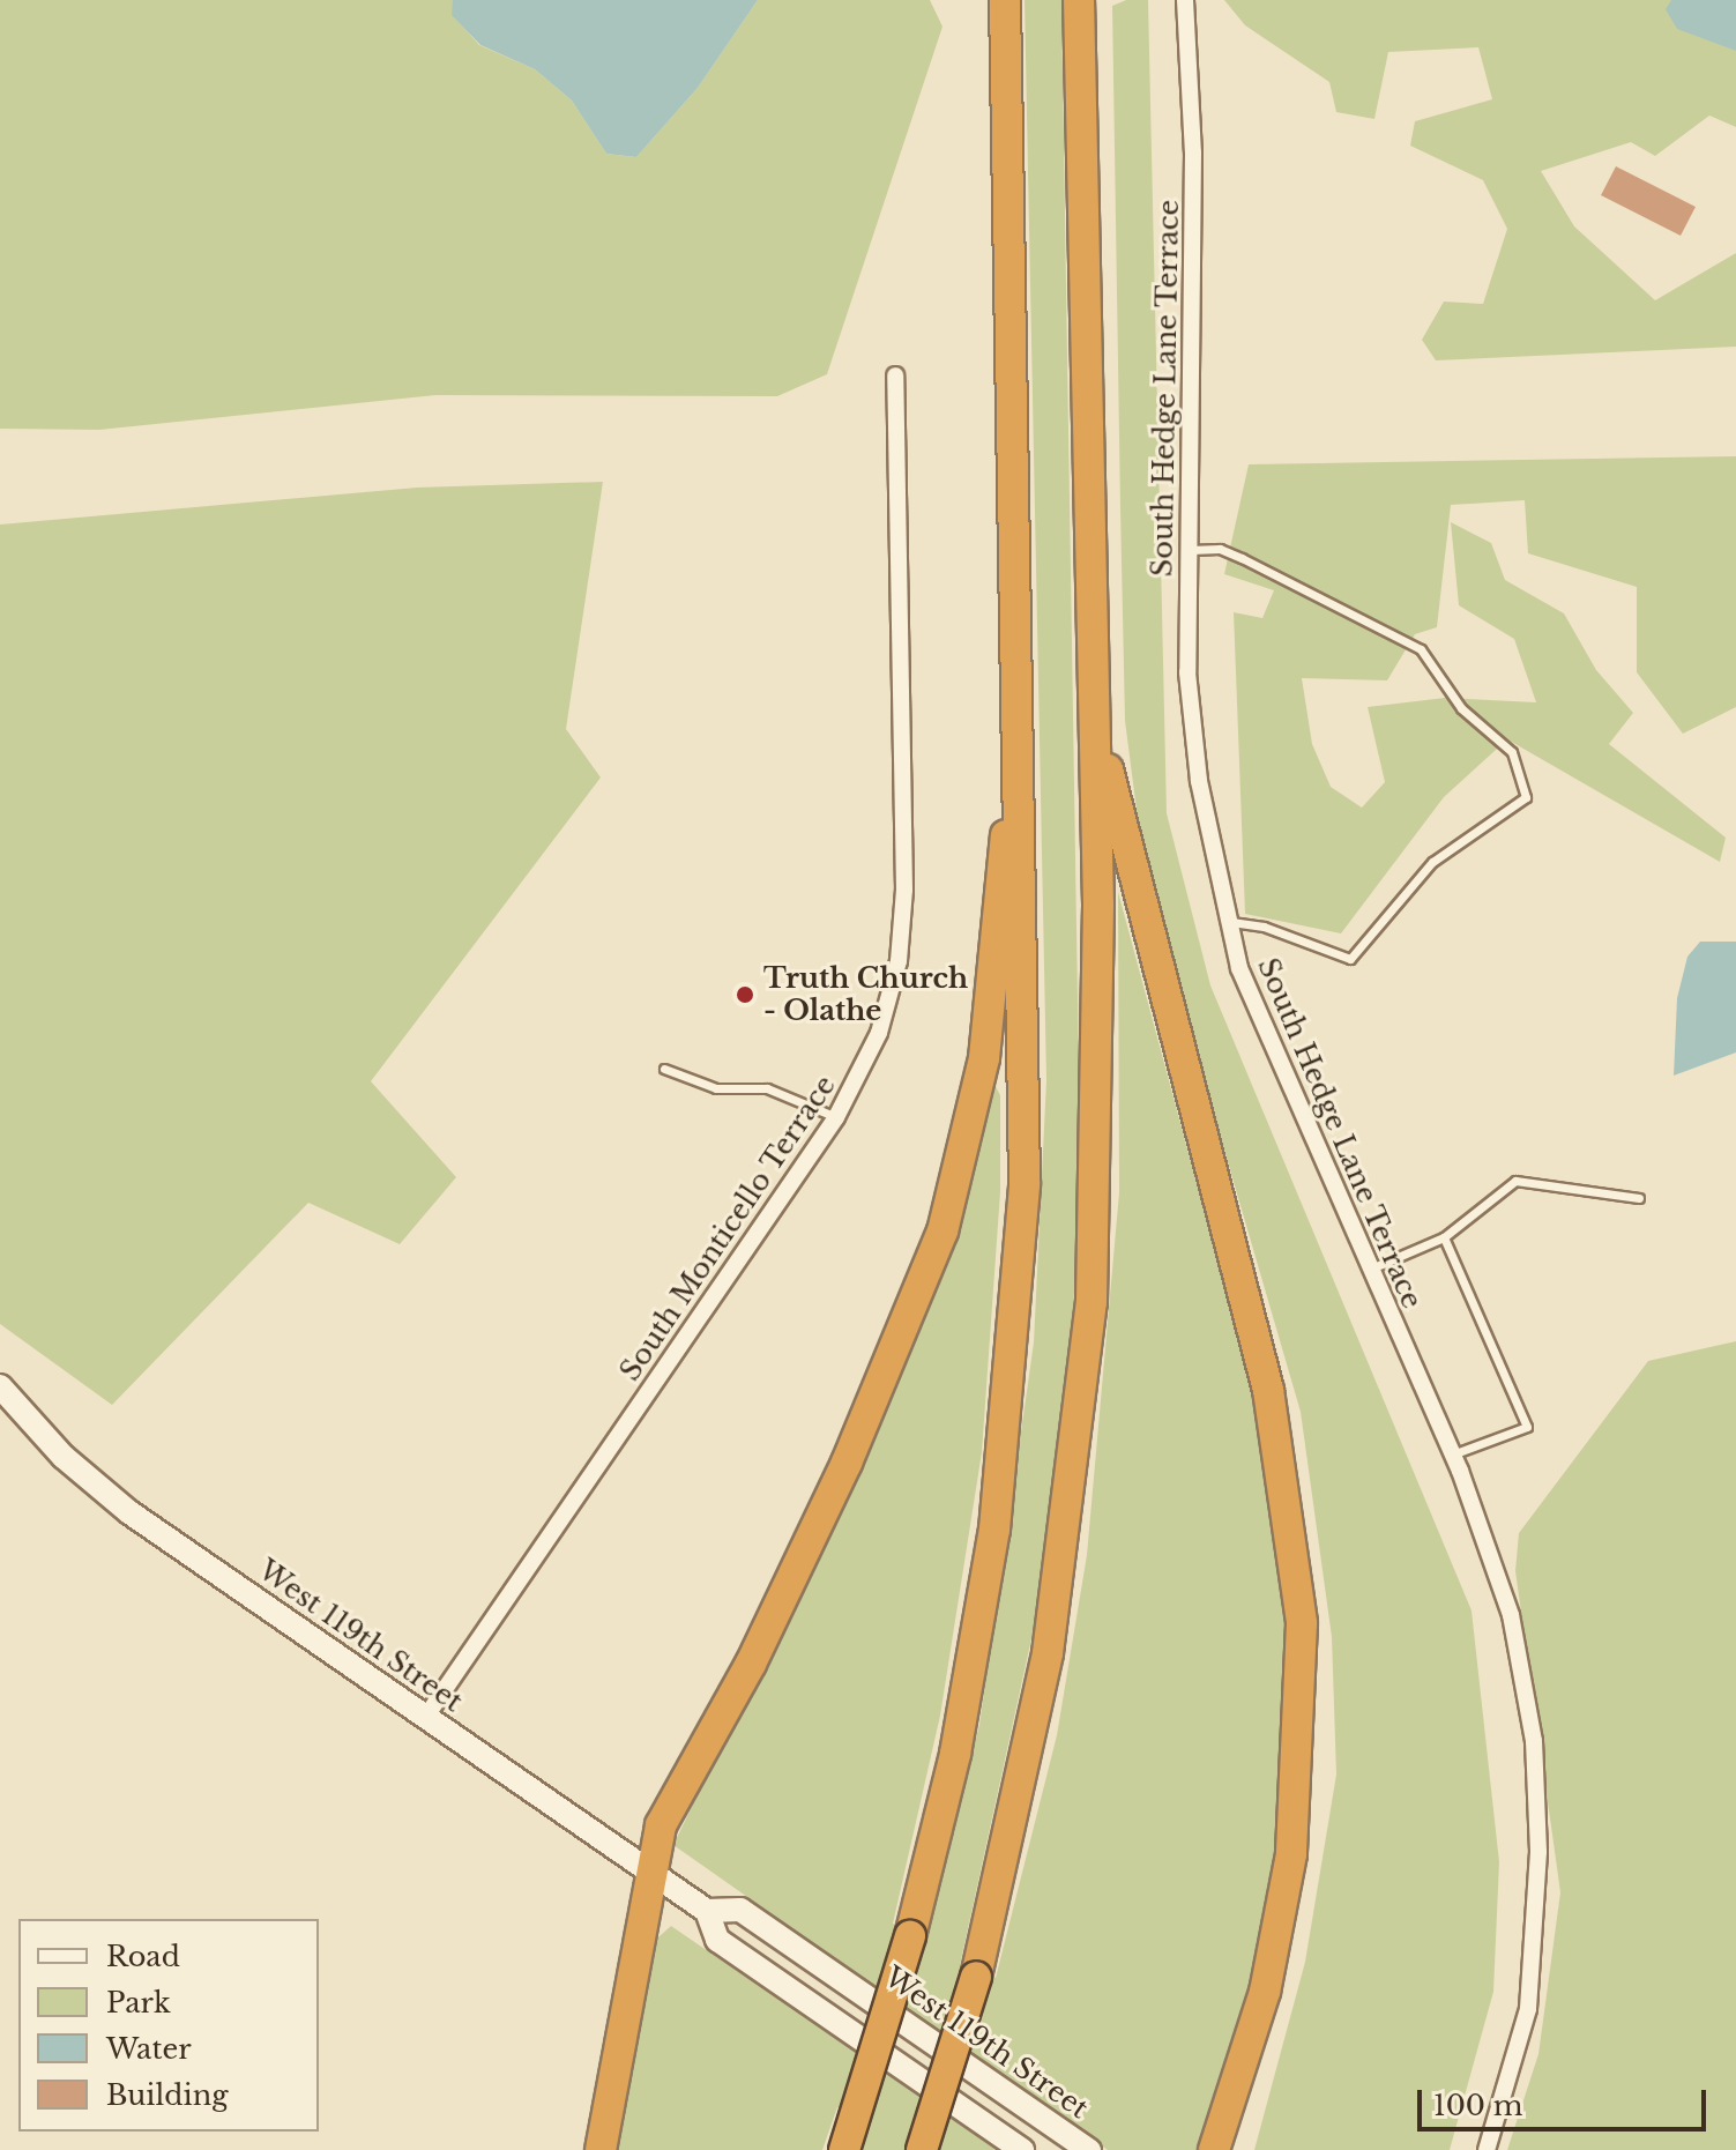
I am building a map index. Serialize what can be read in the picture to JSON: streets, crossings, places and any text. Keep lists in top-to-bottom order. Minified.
{"streets":{"main road":["West 119th Street"],"street":["South Hedge Lane Terrace","South Monticello Terrace"]},"crossings":[["South Monticello Terrace","West 119th Street"]],"places":["Truth Church - Olathe"],"legend":["Road","Park","Water","Building"],"scale_bar":"100 m"}
